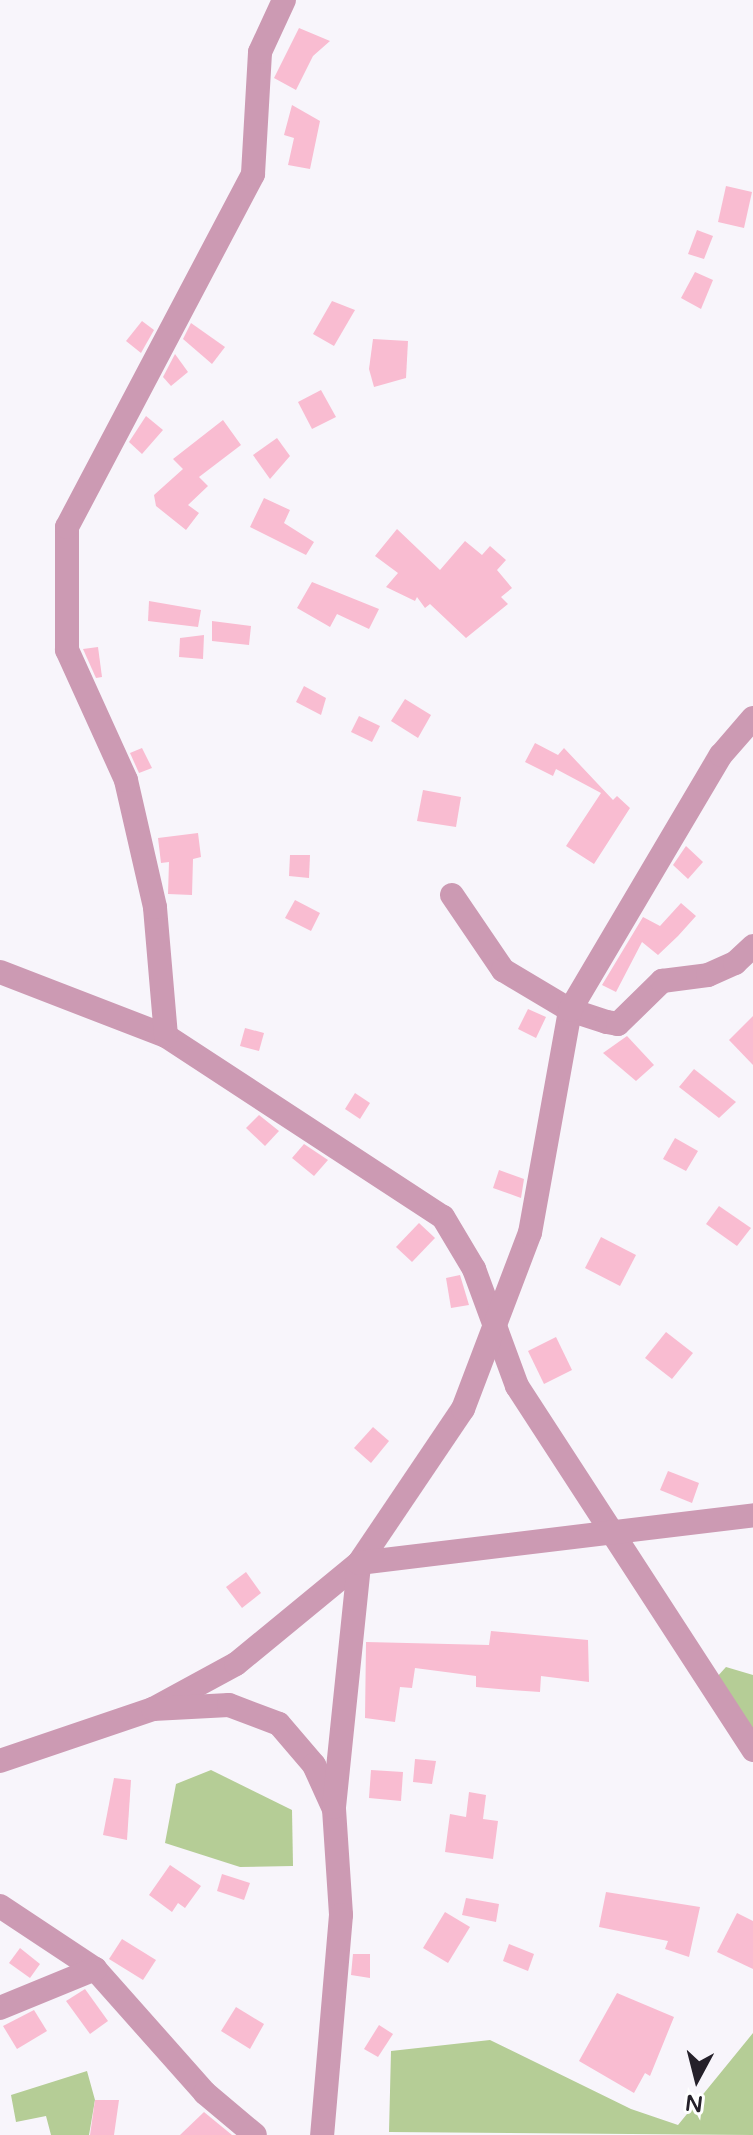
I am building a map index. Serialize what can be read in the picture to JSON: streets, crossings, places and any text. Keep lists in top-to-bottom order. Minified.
{"north":"bottom"}
